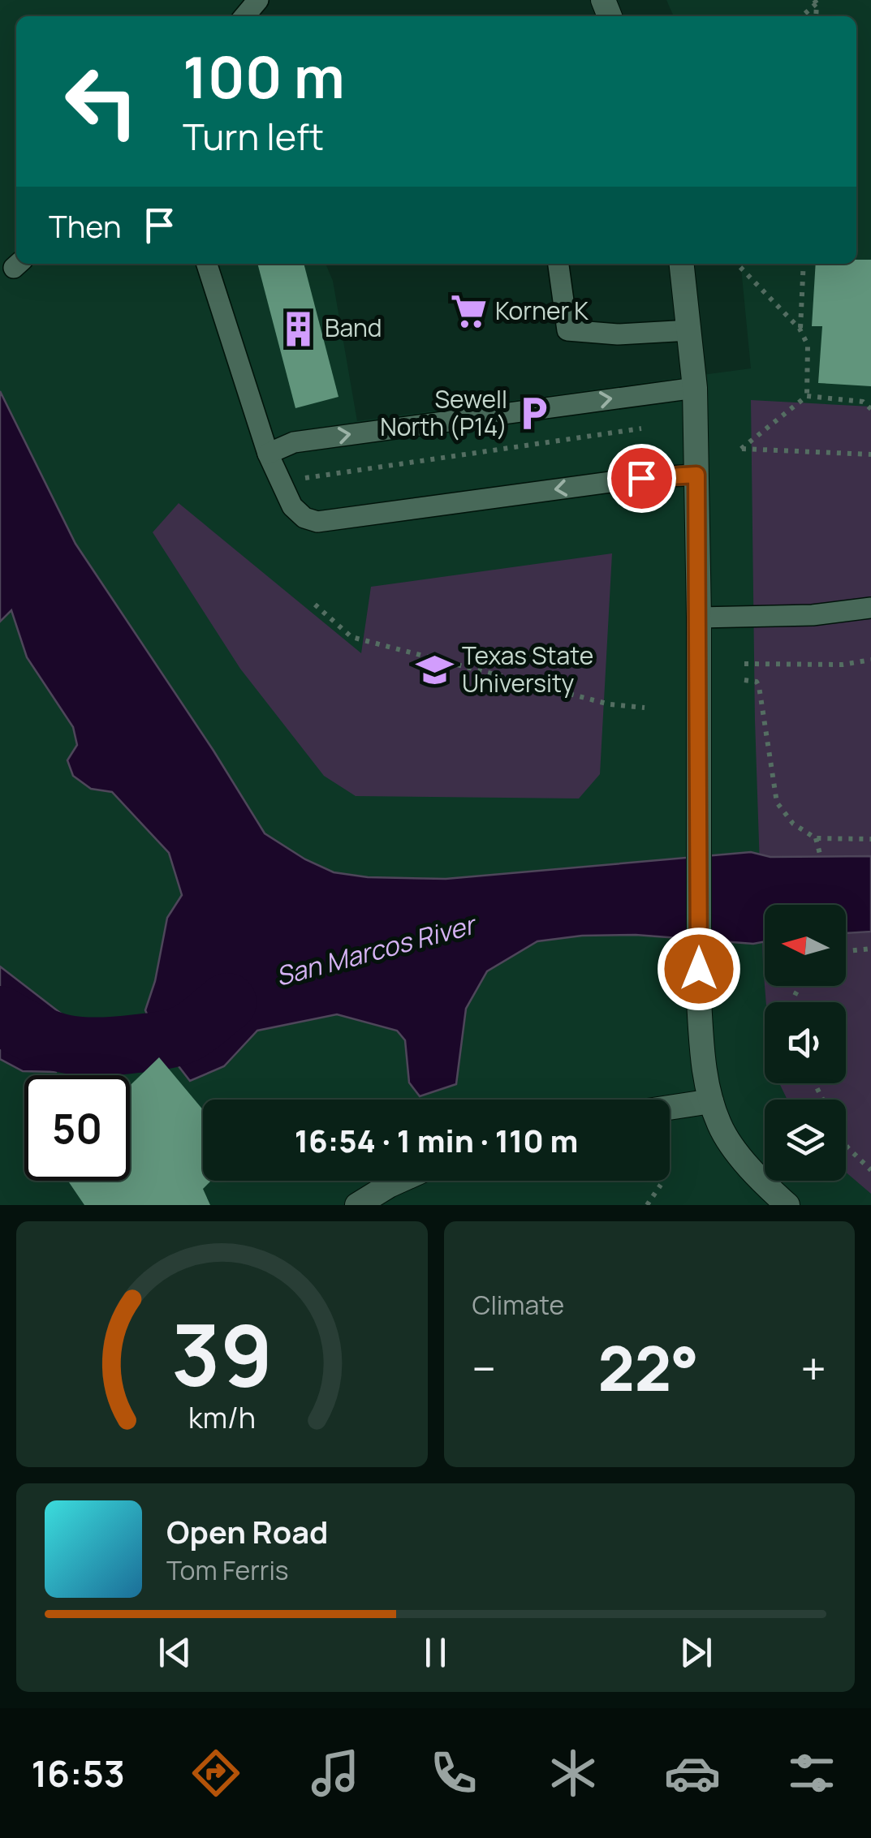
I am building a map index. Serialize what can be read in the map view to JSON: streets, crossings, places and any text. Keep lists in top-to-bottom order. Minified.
{"water":["San Marcos River"],"places":{"supermarket":["Korner K"],"building":["Band"],"parking":["Sewell North (P14)"],"school or university":["Texas State University"]},"north":"left","page":{"turn":["100 m","Turn left"],"then":"Then","limit":"50","trip":"16:54 · 1 min · 110 m","tile":"Climate","heat":["−","22°","+"],"song":["Open Road","Tom Ferris"],"tabs":"16:53","gauge":["39","km/h"]}}
